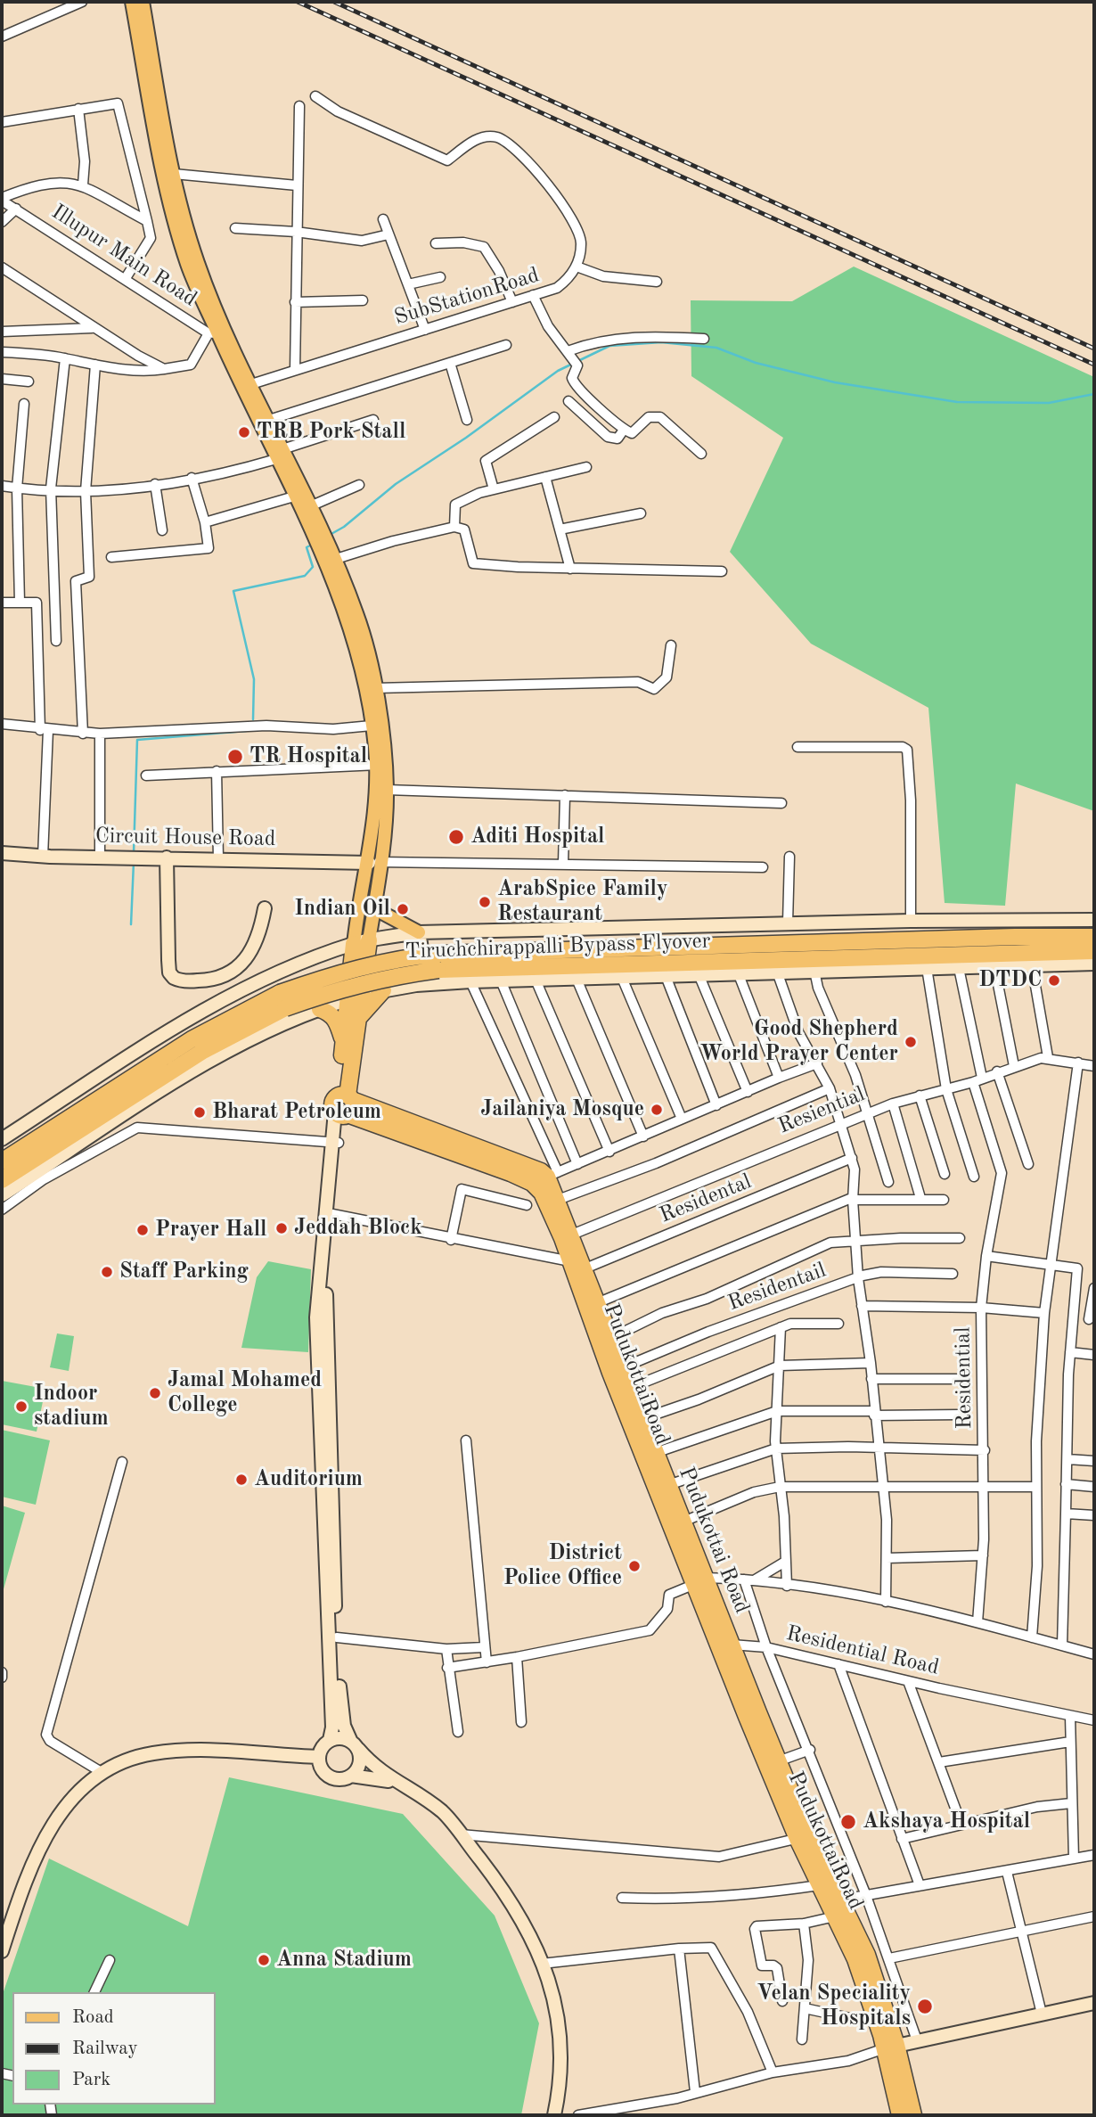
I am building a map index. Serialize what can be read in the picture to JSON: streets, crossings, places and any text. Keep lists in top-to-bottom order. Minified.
{"streets":{"highway":["Tiruchchirappalli Bypass Flyover","PudukottaiRoad","Pudukottai Road"],"street":["Illupur Main Road","SubStationRoad","Circuit House Road","Resiential","Residental","Residentail","Residential","Residential Road"]},"crossings":[["Resiential","Residential"],["Resiential","Pudukottai Road"],["Residental","PudukottaiRoad"],["Residental","Pudukottai Road"],["Residentail","Pudukottai Road"],["PudukottaiRoad","Pudukottai Road"],["Residential","Pudukottai Road"]],"places":["TRB Pork Stall","TR Hospital","Aditi Hospital","ArabSpice Family Restaurant","Indian Oil","DTDC","Good Shepherd World Prayer Center","Jailaniya Mosque","Bharat Petroleum","Jeddah Block","Prayer Hall","Staff Parking","Jamal Mohamed College","Indoor stadium","Auditorium","District Police Office","Akshaya Hospital","Anna Stadium","Velan Speciality Hospitals"],"legend":["Road","Railway","Park"]}
